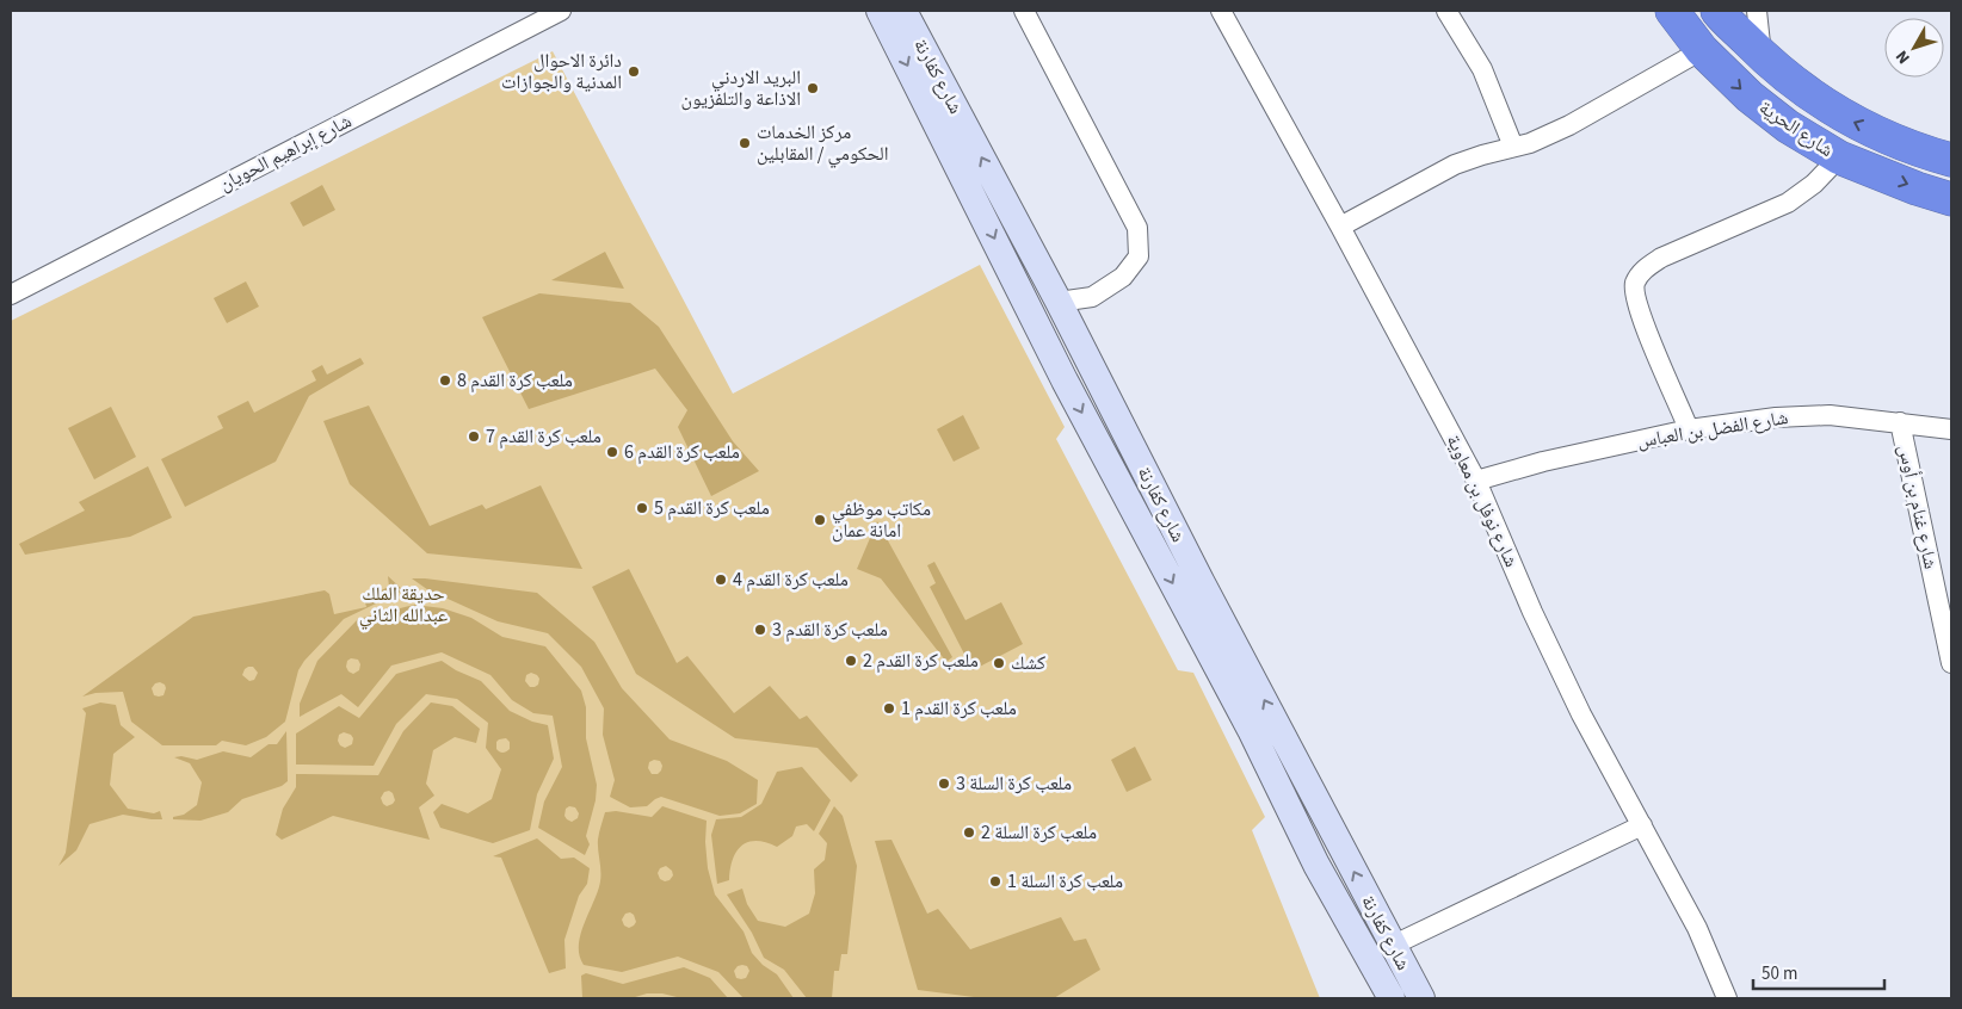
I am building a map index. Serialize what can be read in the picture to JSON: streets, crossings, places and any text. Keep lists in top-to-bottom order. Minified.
{"streets":{"highway":["شارع الحرية"],"street":["شارع كفارنة","شارع إبراهيم الحويان","شارع الفضل بن العباس","شارع نوفل بن معاوية","شارع غنام بن أوس"]},"crossings":[["شارع الفضل بن العباس","شارع نوفل بن معاوية"],["شارع الفضل بن العباس","شارع غنام بن أوس"]],"parks":["حديقة الملك عبدالله الثاني"],"places":["دائرة الاحوال المدنية والجوازات","البريد الاردني الاذاعة والتلفزيون","مركز الخدمات الحكومي / المقابلين","ملعب كرة القدم 8","ملعب كرة القدم 7","ملعب كرة القدم 6","ملعب كرة القدم 5","مكاتب موظفي امانة عمان","ملعب كرة القدم 4","ملعب كرة القدم 3","ملعب كرة القدم 2","كشك","ملعب كرة القدم 1","ملعب كرة السلة 3","ملعب كرة السلة 2","ملعب كرة السلة 1"],"scale_bar":"50 m","north":"bottom left"}
